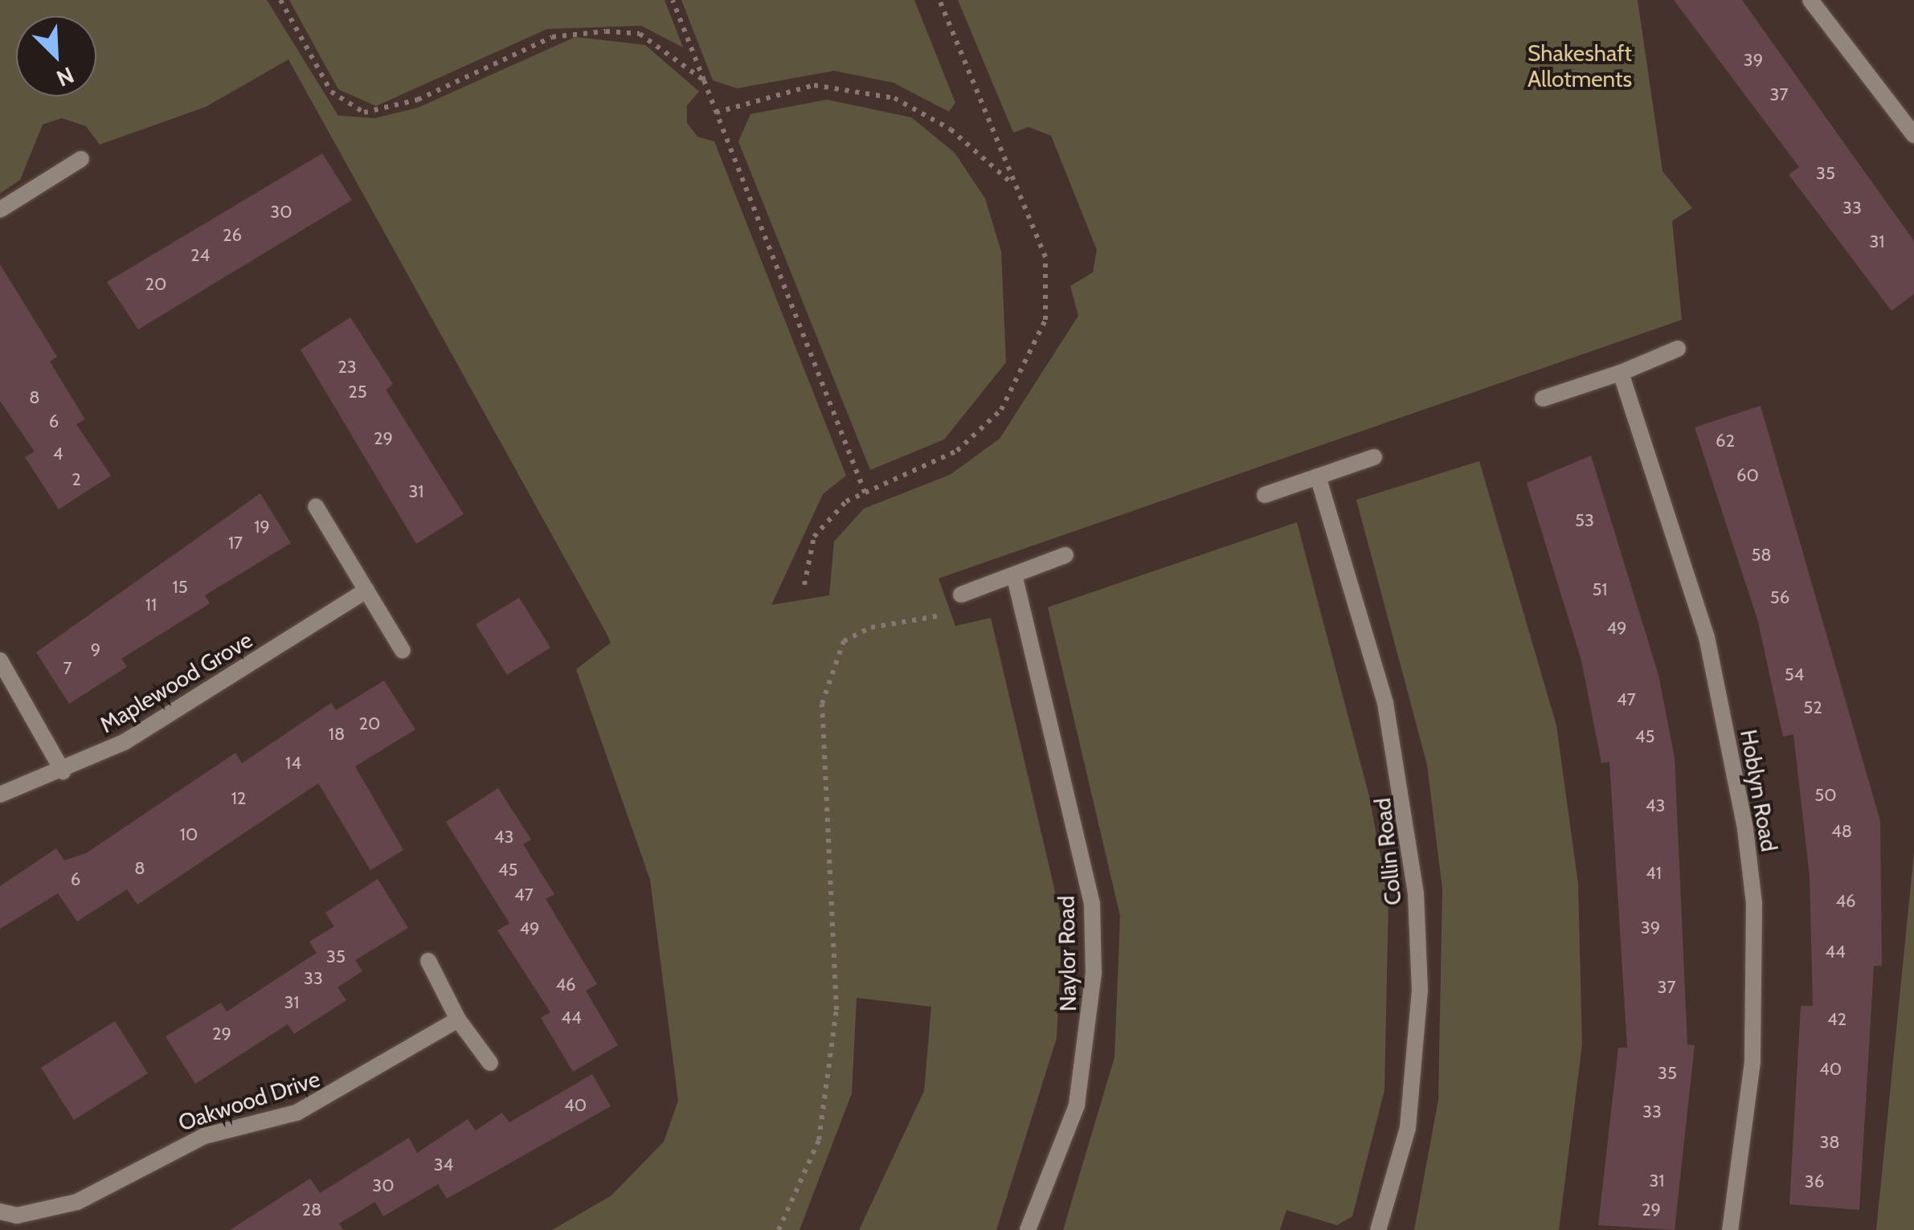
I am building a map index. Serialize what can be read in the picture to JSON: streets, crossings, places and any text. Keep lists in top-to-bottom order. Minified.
{"streets":{"street":["Maplewood Grove","Hoblyn Road","Collin Road","Naylor Road","Oakwood Drive"]},"parks":["Shakeshaft Allotments"],"house_numbers":["39","37","35","33","30","26","31","24","20","23","25","8","6","29","62","4","60","2","31","53","19","17","58","15","51","56","11","49","9","7","54","47","52","20","18","45","14","50","12","43","48","10","43","8","45","41","6","47","46","39","49","44","35","33","46","37","31","44","42","29","40","35","40","33","38","34","31","36","30","28","29"],"north":"bottom right"}
